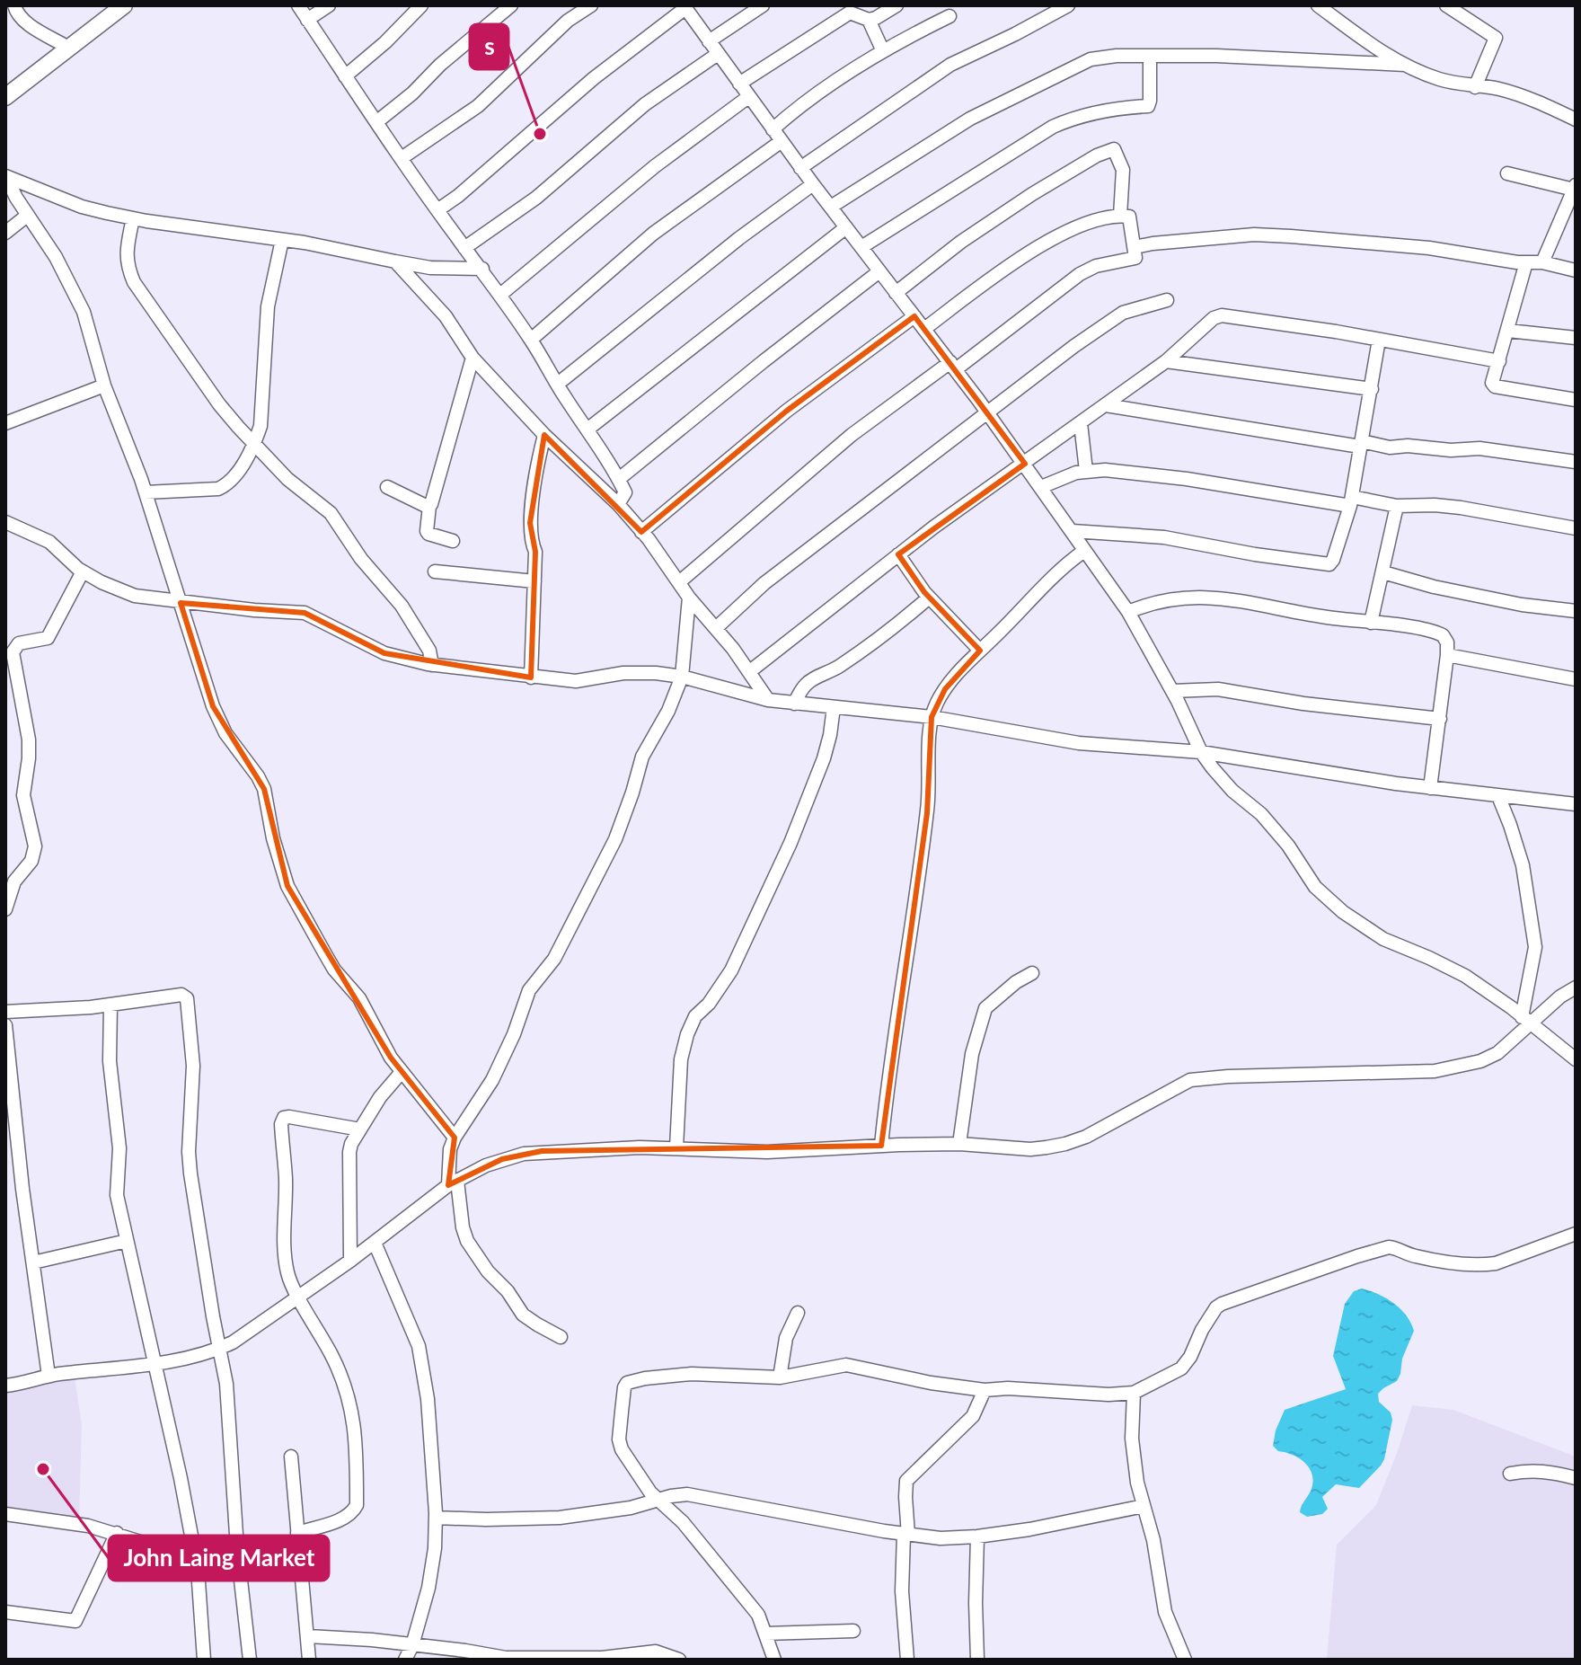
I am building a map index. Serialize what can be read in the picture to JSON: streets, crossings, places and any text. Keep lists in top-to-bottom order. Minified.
{"places":["s","John Laing Market"]}
